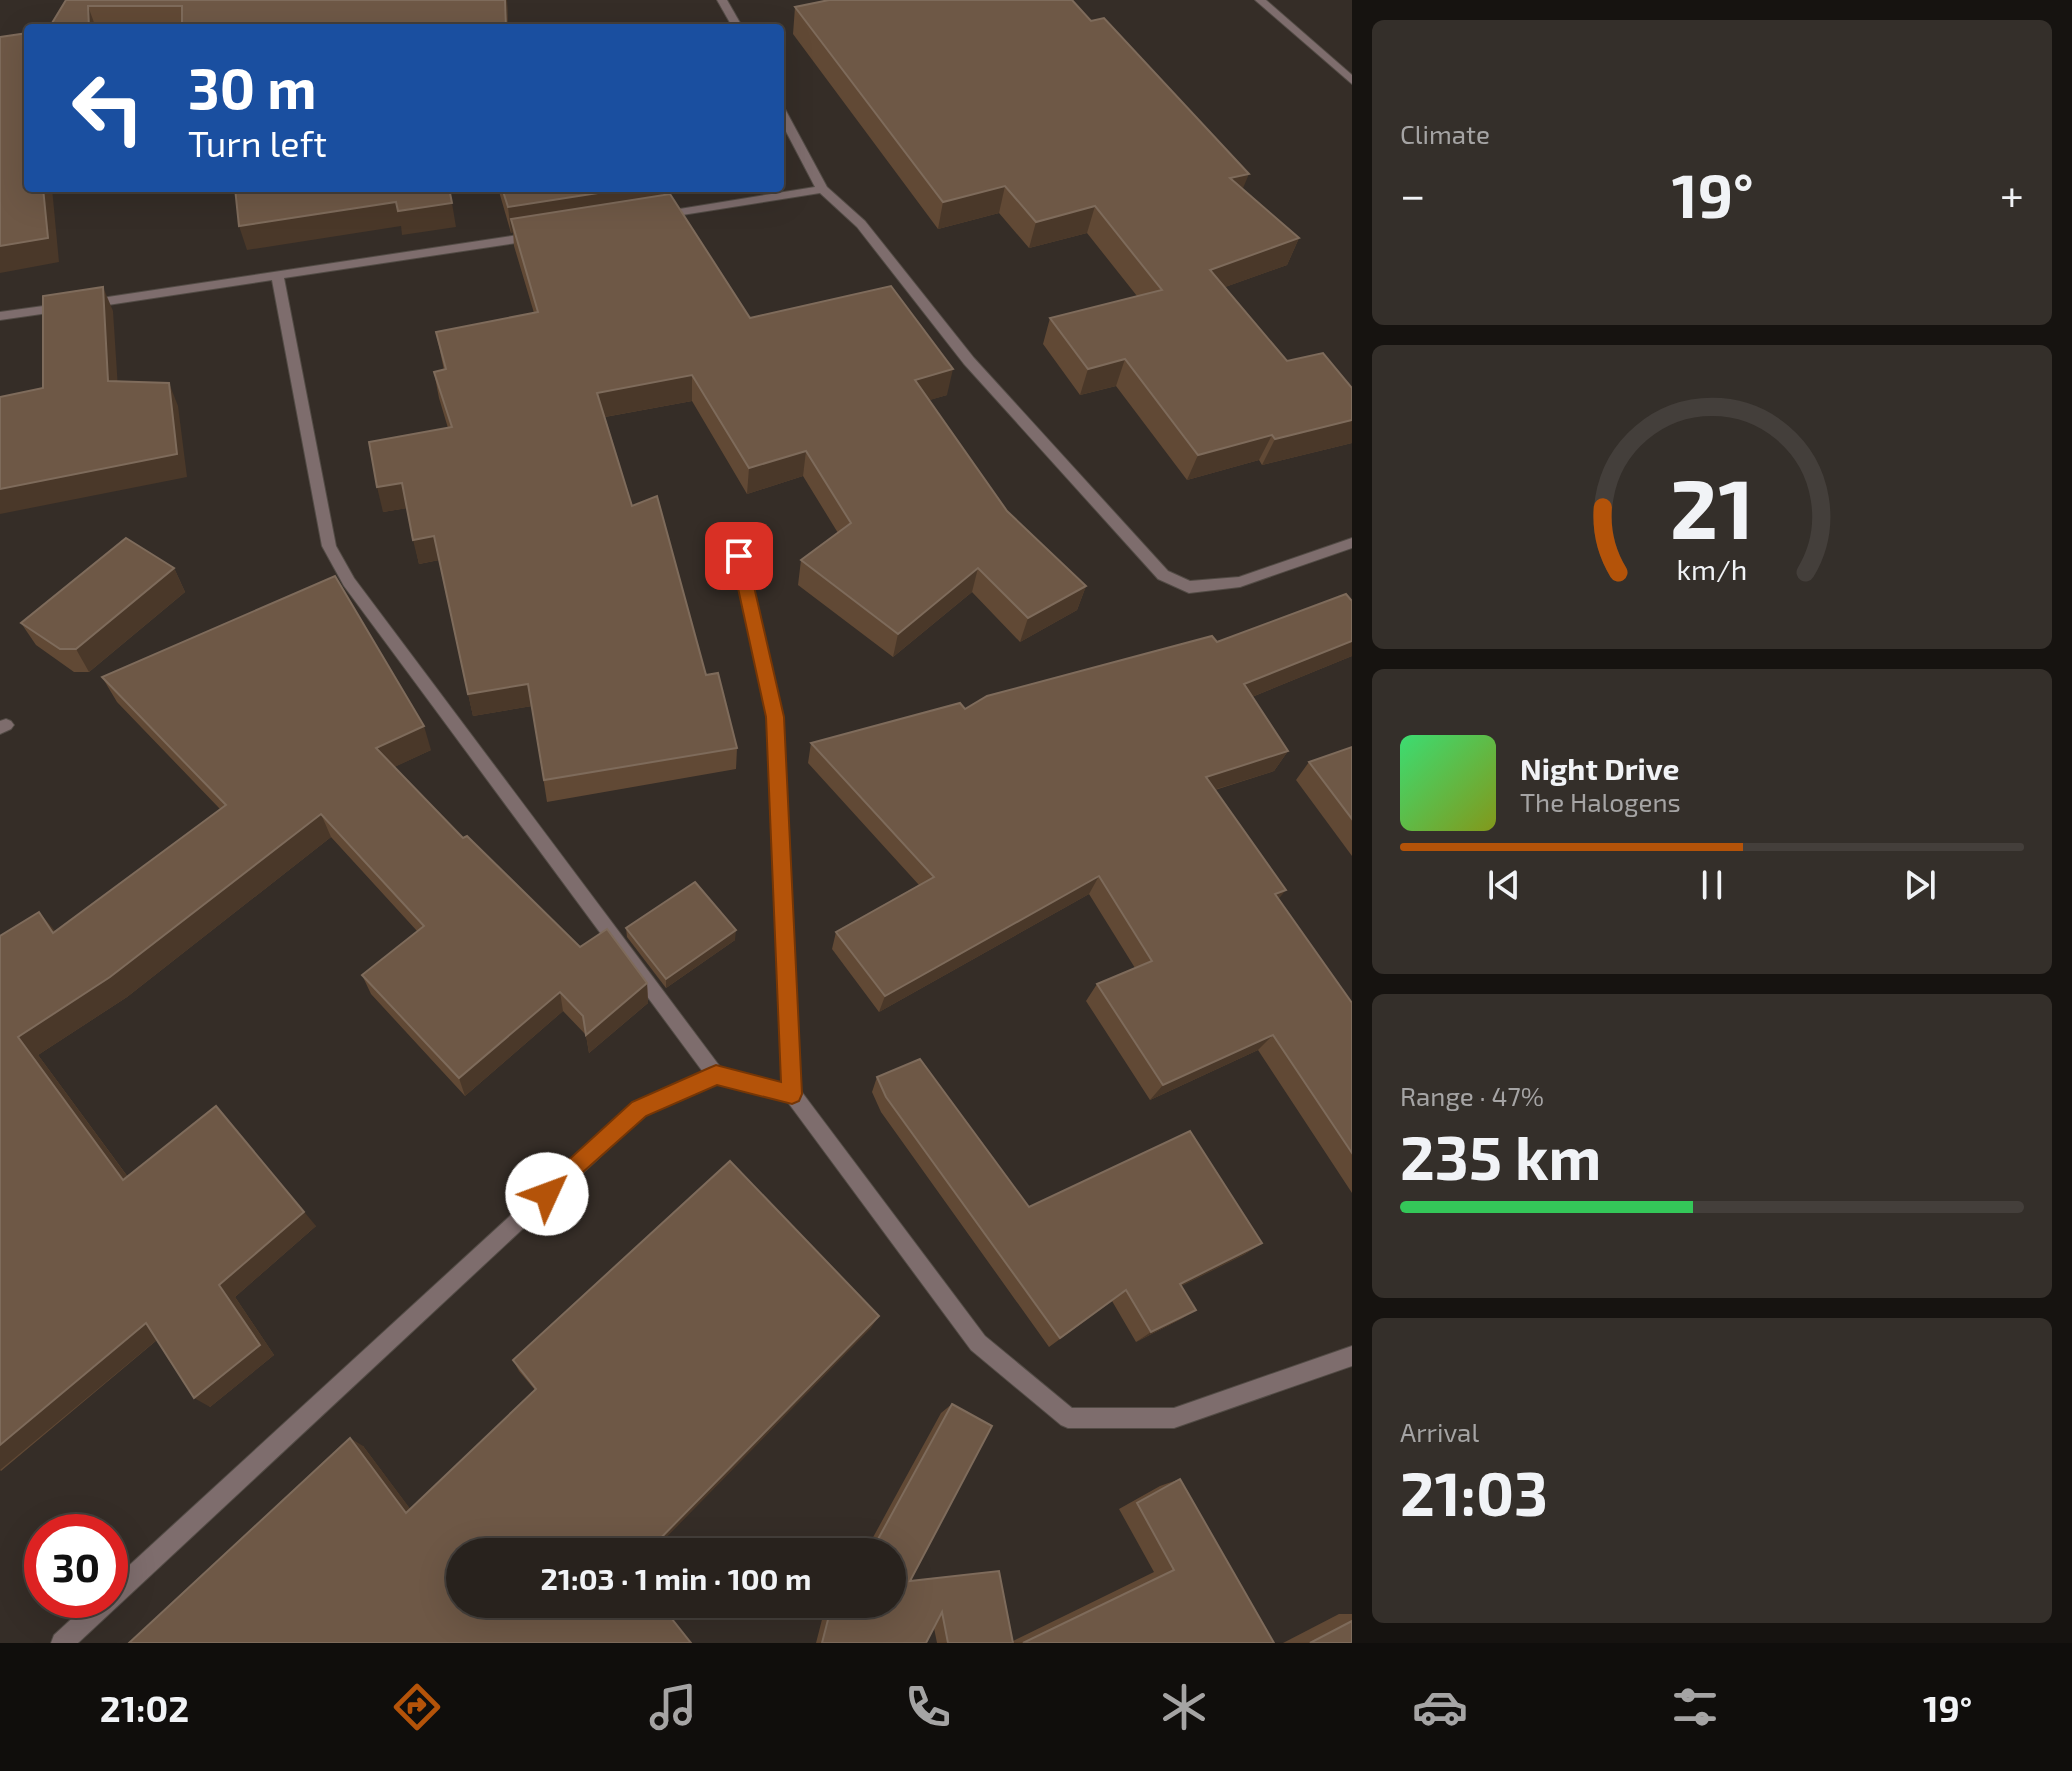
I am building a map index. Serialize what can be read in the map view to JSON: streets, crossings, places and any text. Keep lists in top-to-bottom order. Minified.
{"page":{"tile":["Climate",["Range · 47%","235 km"],["Arrival","21:03"]],"turn":["30 m","Turn left"],"heat":["−","19°","+"],"song":["Night Drive","The Halogens"],"limit":"30","trip":"21:03 · 1 min · 100 m","tabs":["21:02","19°"],"gauge":["21","km/h"]}}
